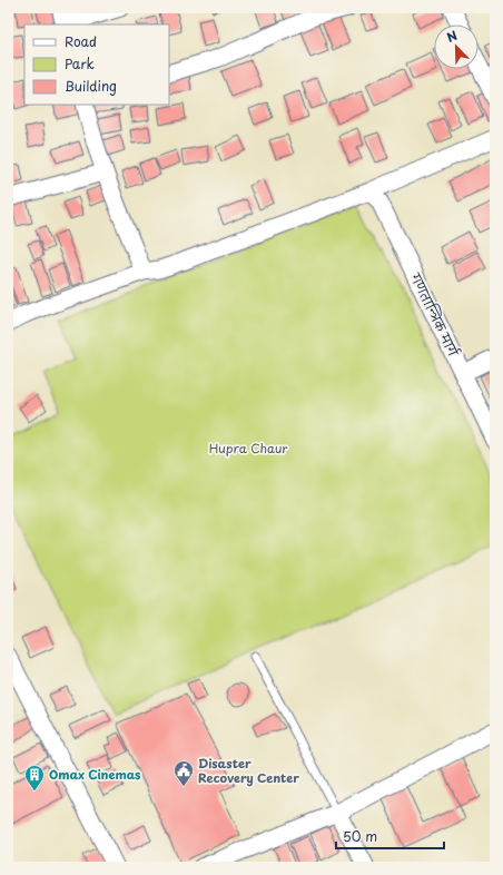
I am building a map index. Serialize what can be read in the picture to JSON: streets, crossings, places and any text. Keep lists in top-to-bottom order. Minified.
{"streets":{"street":["गणतान्त्रिक मार्ग"]},"parks":["Hupra Chaur"],"places":{"public building":["Disaster Recovery Center"],"building":["Omax Cinemas"]},"legend":["Road","Park","Building"],"scale_bar":"50 m","north":"top left"}
